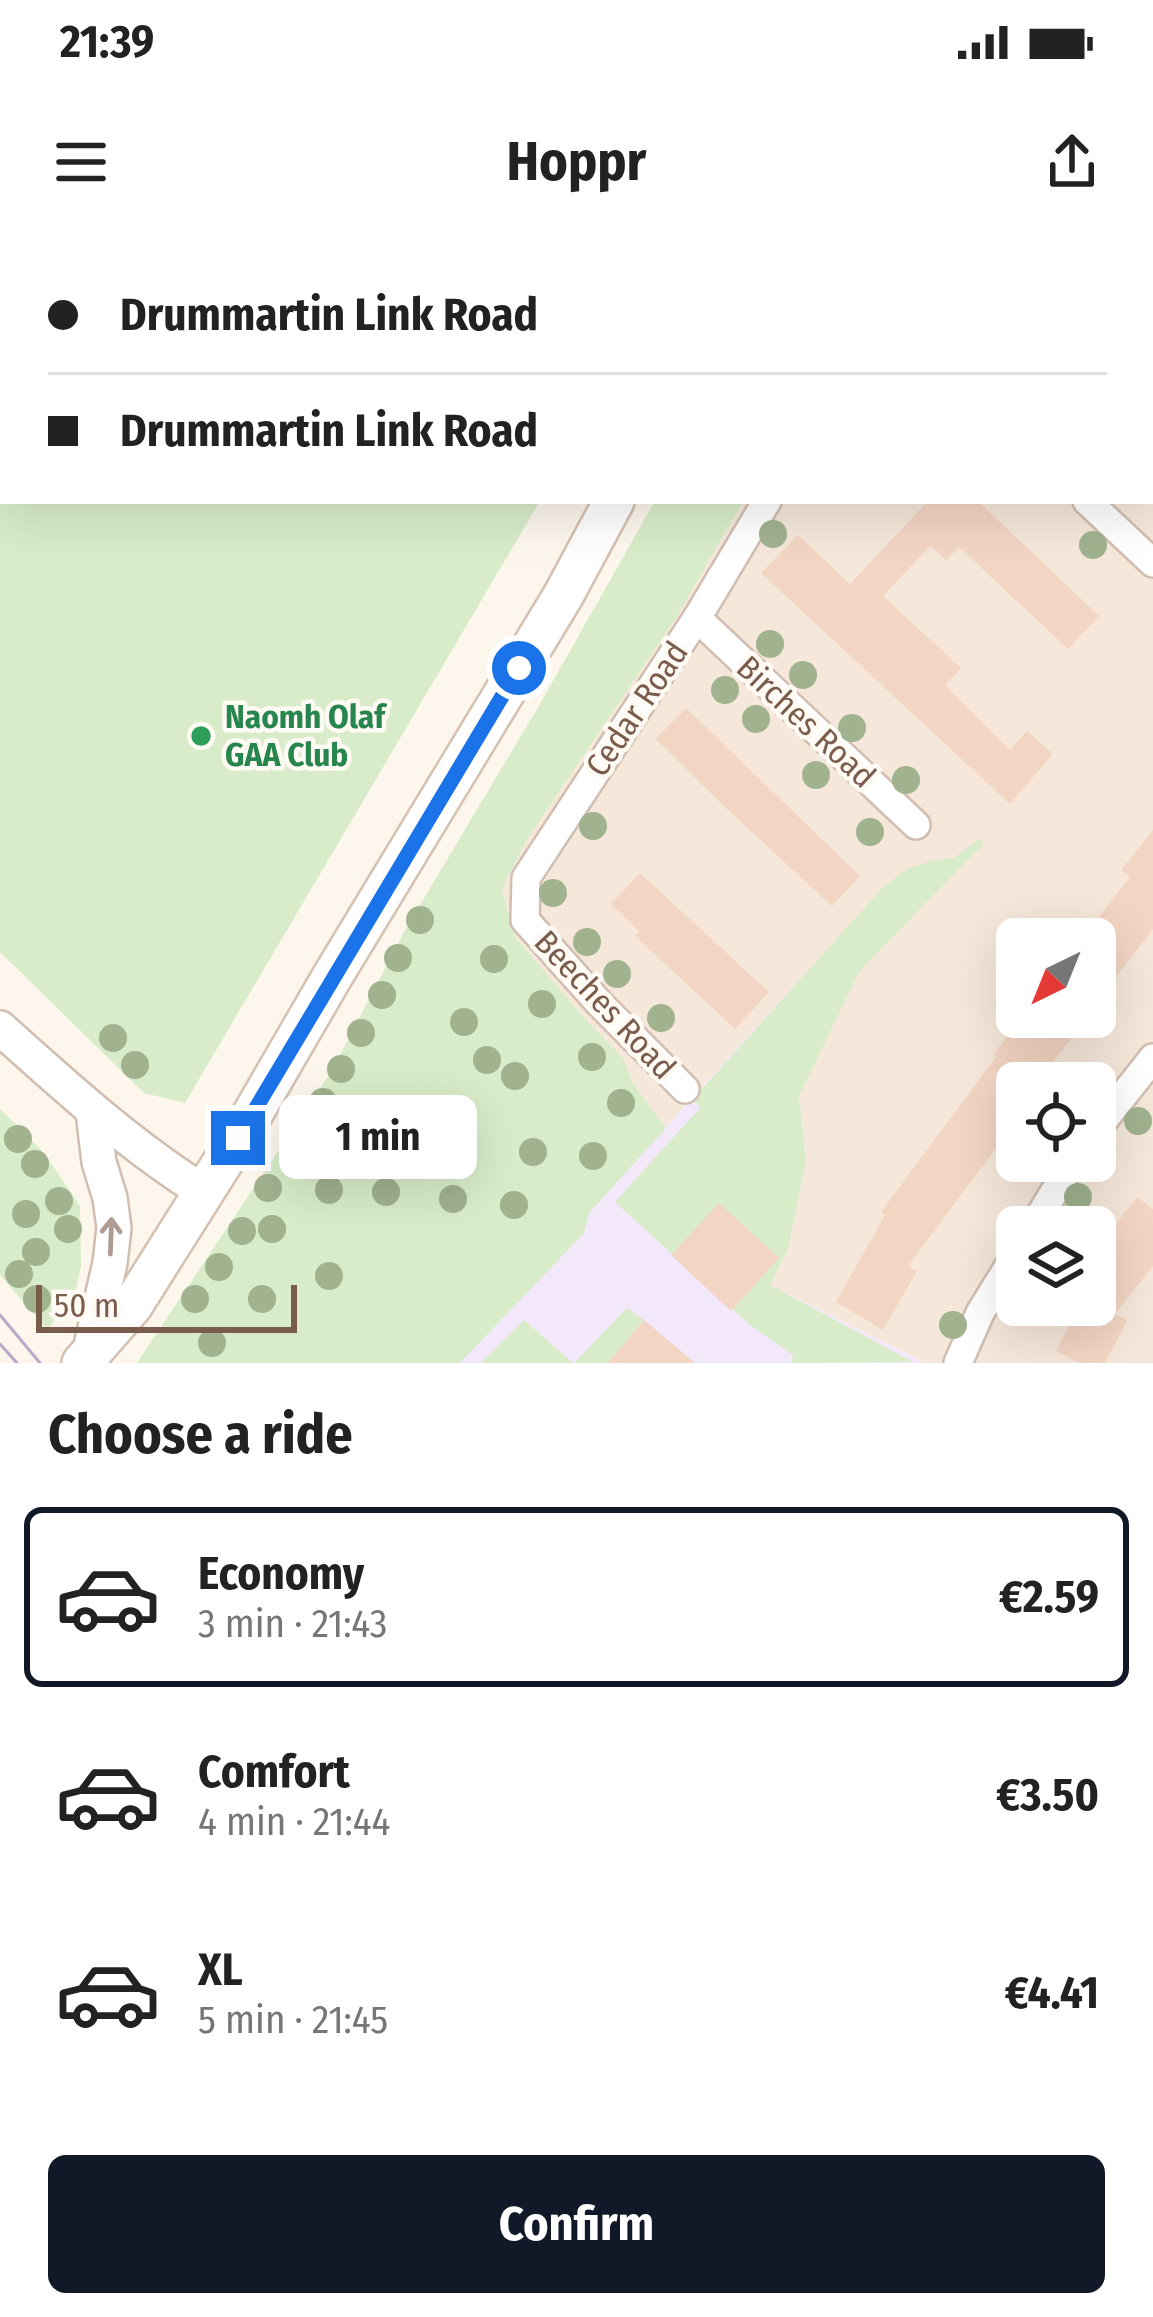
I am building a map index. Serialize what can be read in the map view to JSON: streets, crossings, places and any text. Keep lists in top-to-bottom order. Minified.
{"streets":{"street":["Cedar Road","Birches Road","Beeches Road"]},"crossings":[["Cedar Road","Birches Road"],["Cedar Road","Beeches Road"]],"places":["Naomh Olaf GAA Club"],"scale_bar":"50 m","north":"bottom left","page":{"status":"21:39","header":"Hoppr","banner":["Drummartin Link Road","Drummartin Link Road"],"bubble":"1 min","scale":"50 m","heading":"Choose a ride","list":[{"name":"Economy","note":"3 min · 21:43","value":"€2.59"},{"name":"Comfort","note":"4 min · 21:44","value":"€3.50"},{"name":"XL","note":"5 min · 21:45","value":"€4.41"}],"buttons":"Confirm"}}
